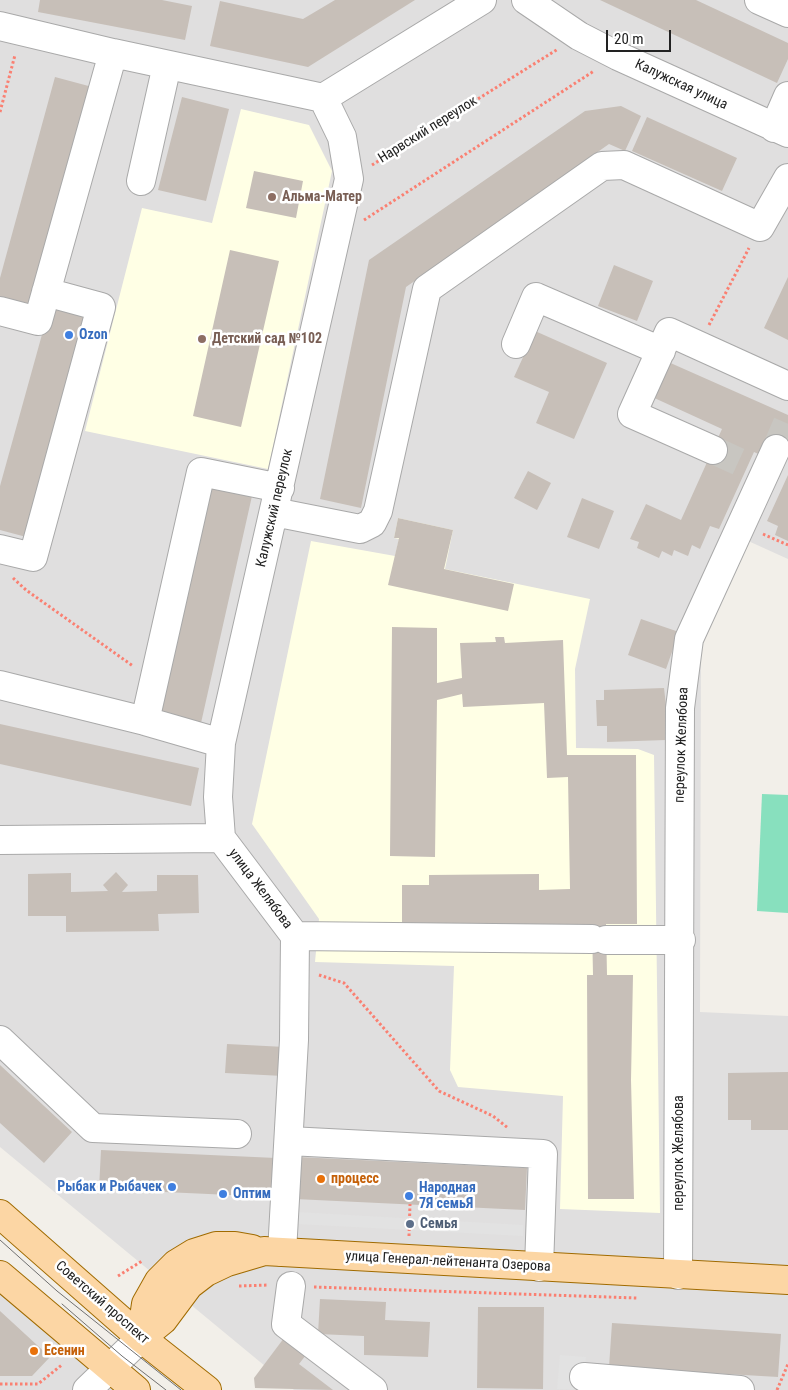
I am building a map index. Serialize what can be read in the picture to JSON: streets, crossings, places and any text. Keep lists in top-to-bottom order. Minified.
{"streets":{"main road":["улица Генерал-лейтенанта Озерова","Советский проспект"],"street":["Калужская улица","Калужский переулок","переулок Желябова","улица Желябова"],"path":["Нарвский переулок"]},"crossings":[["Калужская улица","Нарвский переулок"],["Нарвский переулок","Калужский переулок"],["Калужский переулок","улица Желябова"],["переулок Желябова","улица Генерал-лейтенанта Озерова"],["улица Желябова","улица Генерал-лейтенанта Озерова"],["улица Генерал-лейтенанта Озерова","Советский проспект"]],"places":["Альма-Матер","Ozon","Детский сад №102","процесс","Рыбак и Рыбачек","Оптим","Народная 7Я семьЯ","Семья","Есенин"],"scale_bar":"20 m"}
